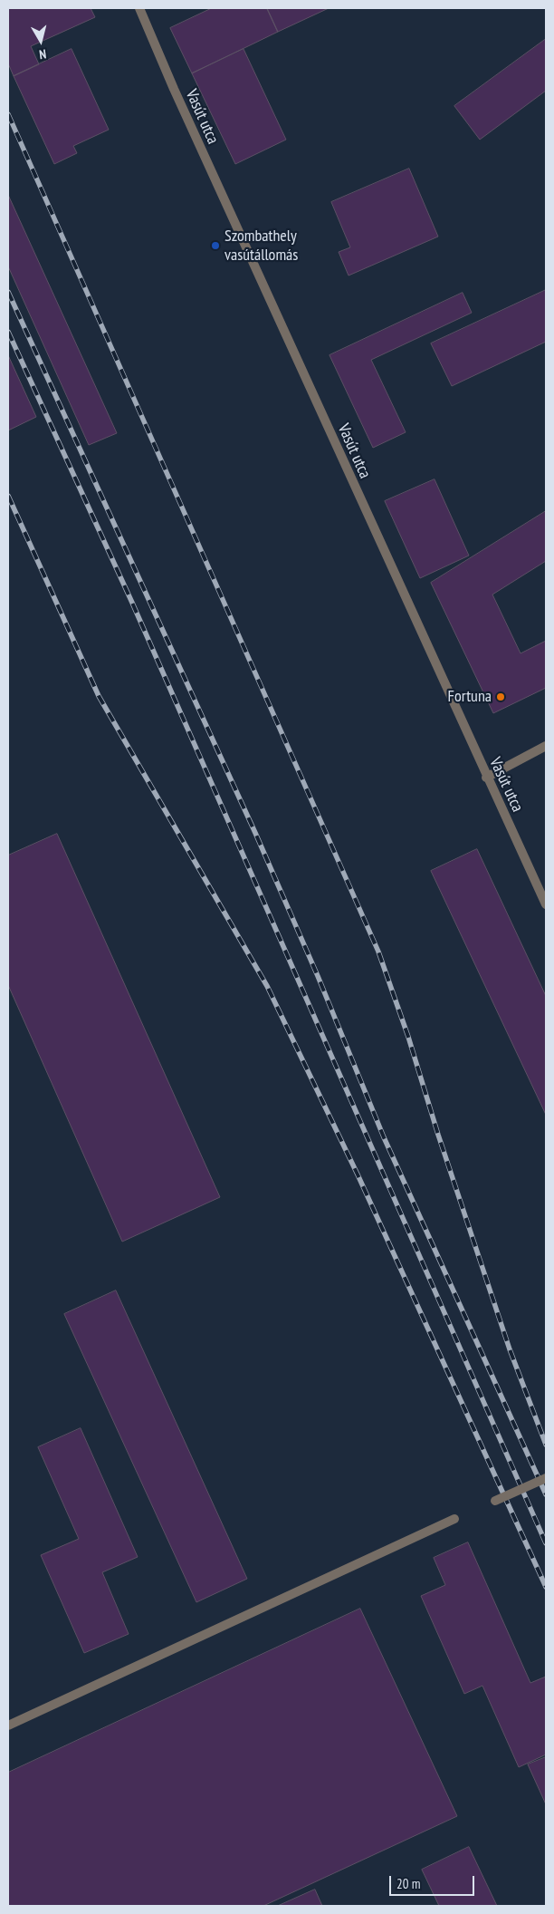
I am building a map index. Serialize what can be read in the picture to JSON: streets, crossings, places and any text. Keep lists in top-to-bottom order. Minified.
{"streets":{"street":["Vasút utca"]},"places":["Szombathely vasútállomás","Fortuna"],"scale_bar":"20 m","north":"bottom"}
